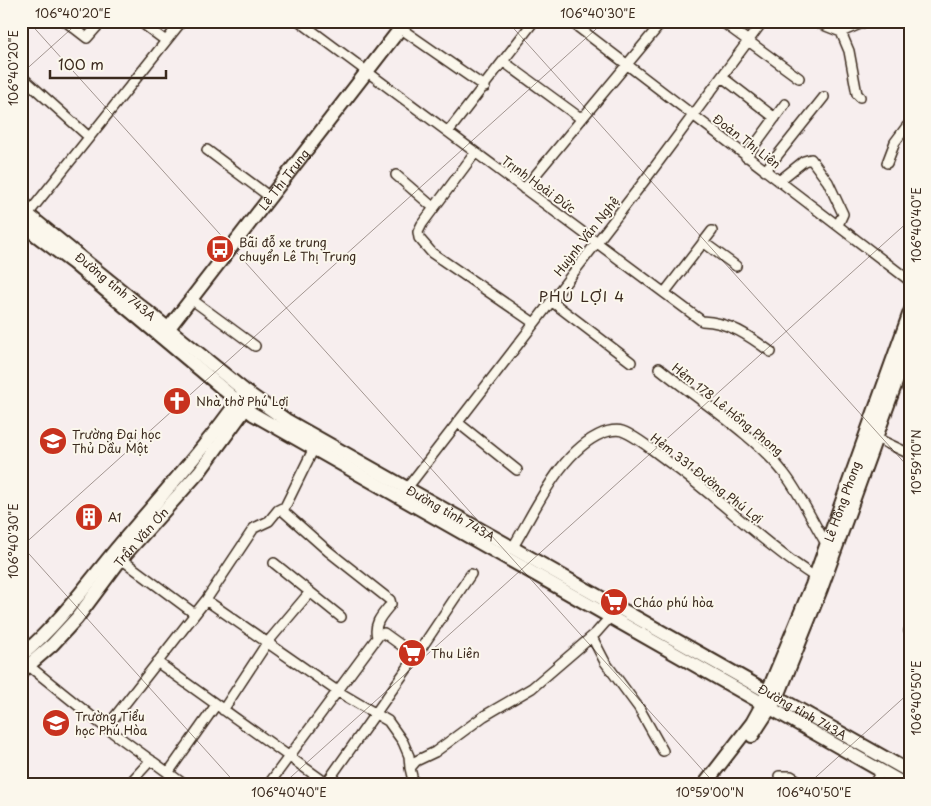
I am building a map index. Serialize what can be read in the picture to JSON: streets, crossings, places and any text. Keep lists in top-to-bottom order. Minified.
{"streets":{"main road":["Lê Thị Trung","Đường tỉnh 743A","Lê Hồng Phong","Trần Văn Ơn"],"street":["Đoàn Thị Liên","Trịnh Hoài Đức","Huỳnh Văn Nghệ","Hẻm 178 Lê Hồng Phong","Hẻm 331 Đường Phú Lợi"]},"crossings":[["Đoàn Thị Liên","Huỳnh Văn Nghệ"],["Lê Thị Trung","Trịnh Hoài Đức"],["Lê Thị Trung","Đường tỉnh 743A"],["Trịnh Hoài Đức","Huỳnh Văn Nghệ"],["Huỳnh Văn Nghệ","Đường tỉnh 743A"],["Đường tỉnh 743A","Hẻm 331 Đường Phú Lợi"],["Đường tỉnh 743A","Lê Hồng Phong"],["Đường tỉnh 743A","Trần Văn Ơn"],["Hẻm 178 Lê Hồng Phong","Lê Hồng Phong"],["Hẻm 331 Đường Phú Lợi","Lê Hồng Phong"]],"districts":["PHÚ LỢI 4"],"places":{"bus stop":["Bãi đỗ xe trung chuyển Lê Thị Trung"],"church":["Nhà thờ Phú Lợi"],"school or university":["Trường Đại học Thủ Dầu Một","Trường Tiểu học Phú Hòa"],"building":["A1"],"supermarket":["Cháo phú hòa","Thu Liên"]},"scale_bar":"100 m","coordinates":["106°40'20\"E","106°40'30\"E","106°40'40\"E","10°59'10\"N","106°40'50\"E","10°59'00\"N"]}
